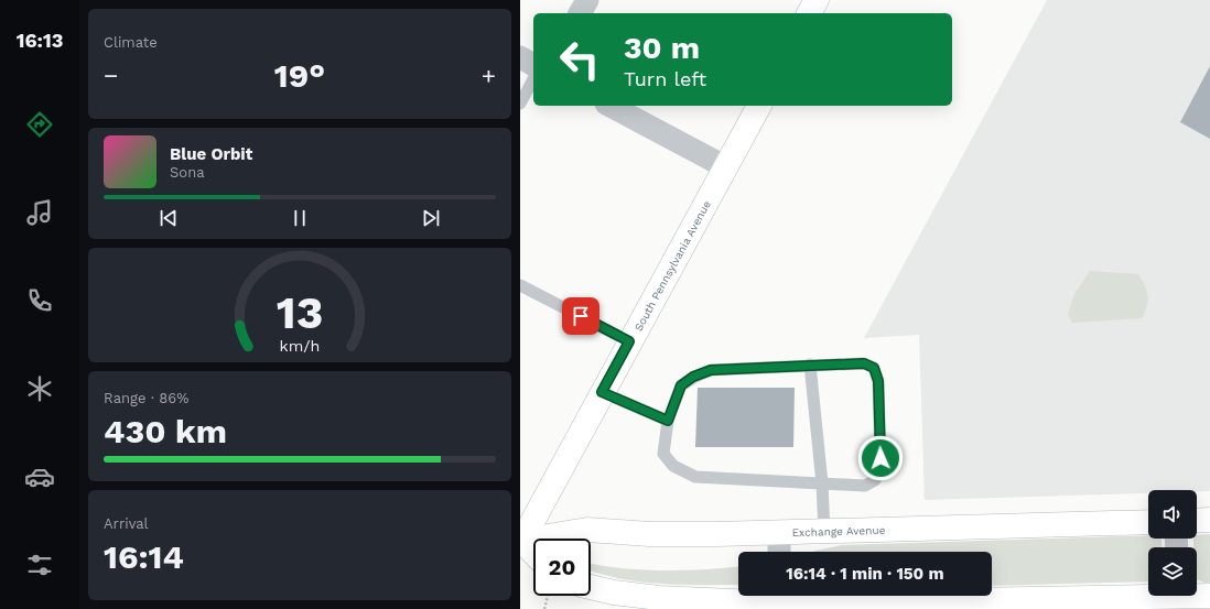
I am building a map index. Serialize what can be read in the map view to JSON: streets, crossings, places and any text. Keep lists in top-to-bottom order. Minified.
{"streets":{"main road":["South Pennsylvania Avenue","Exchange Avenue"]},"crossings":[["South Pennsylvania Avenue","Exchange Avenue"]],"page":{"tabs":"16:13","tile":["Climate",["Range · 86%","430 km"],["Arrival","16:14"]],"turn":["30 m","Turn left"],"heat":["−","19°","+"],"song":["Blue Orbit","Sona"],"limit":"20","trip":"16:14 · 1 min · 150 m","gauge":["13","km/h"]}}
